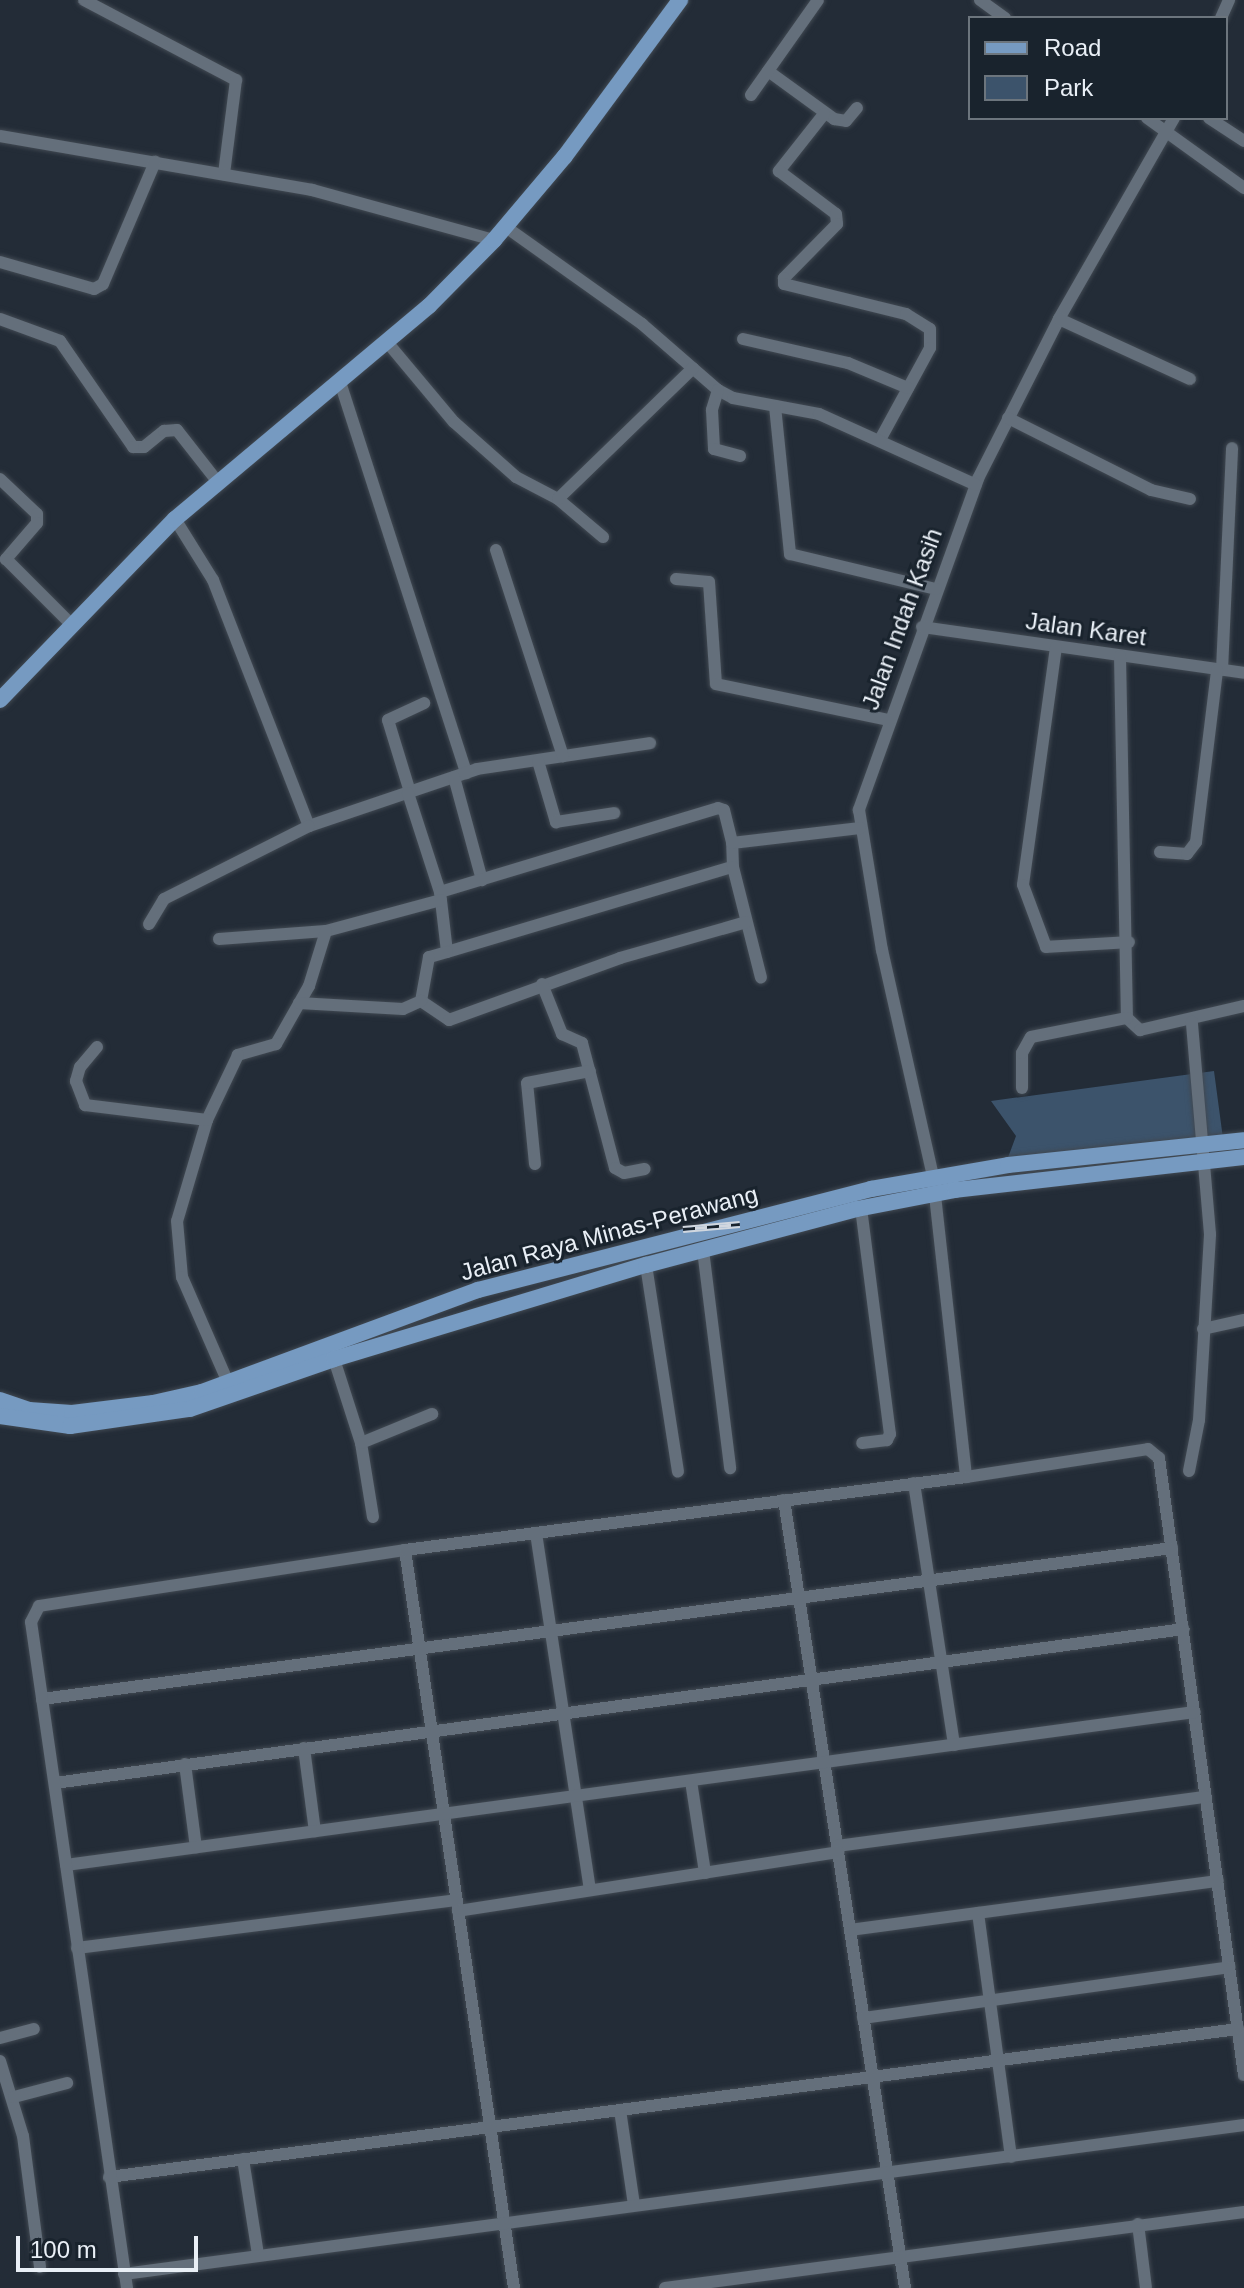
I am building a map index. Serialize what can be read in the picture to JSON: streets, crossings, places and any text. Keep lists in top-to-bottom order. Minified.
{"streets":{"main road":["Jalan Raya Minas-Perawang"],"street":["Jalan Indah Kasih","Jalan Karet"]},"crossings":[["Jalan Indah Kasih","Jalan Karet"],["Jalan Indah Kasih","Jalan Raya Minas-Perawang"]],"legend":["Road","Park"],"scale_bar":"100 m"}
